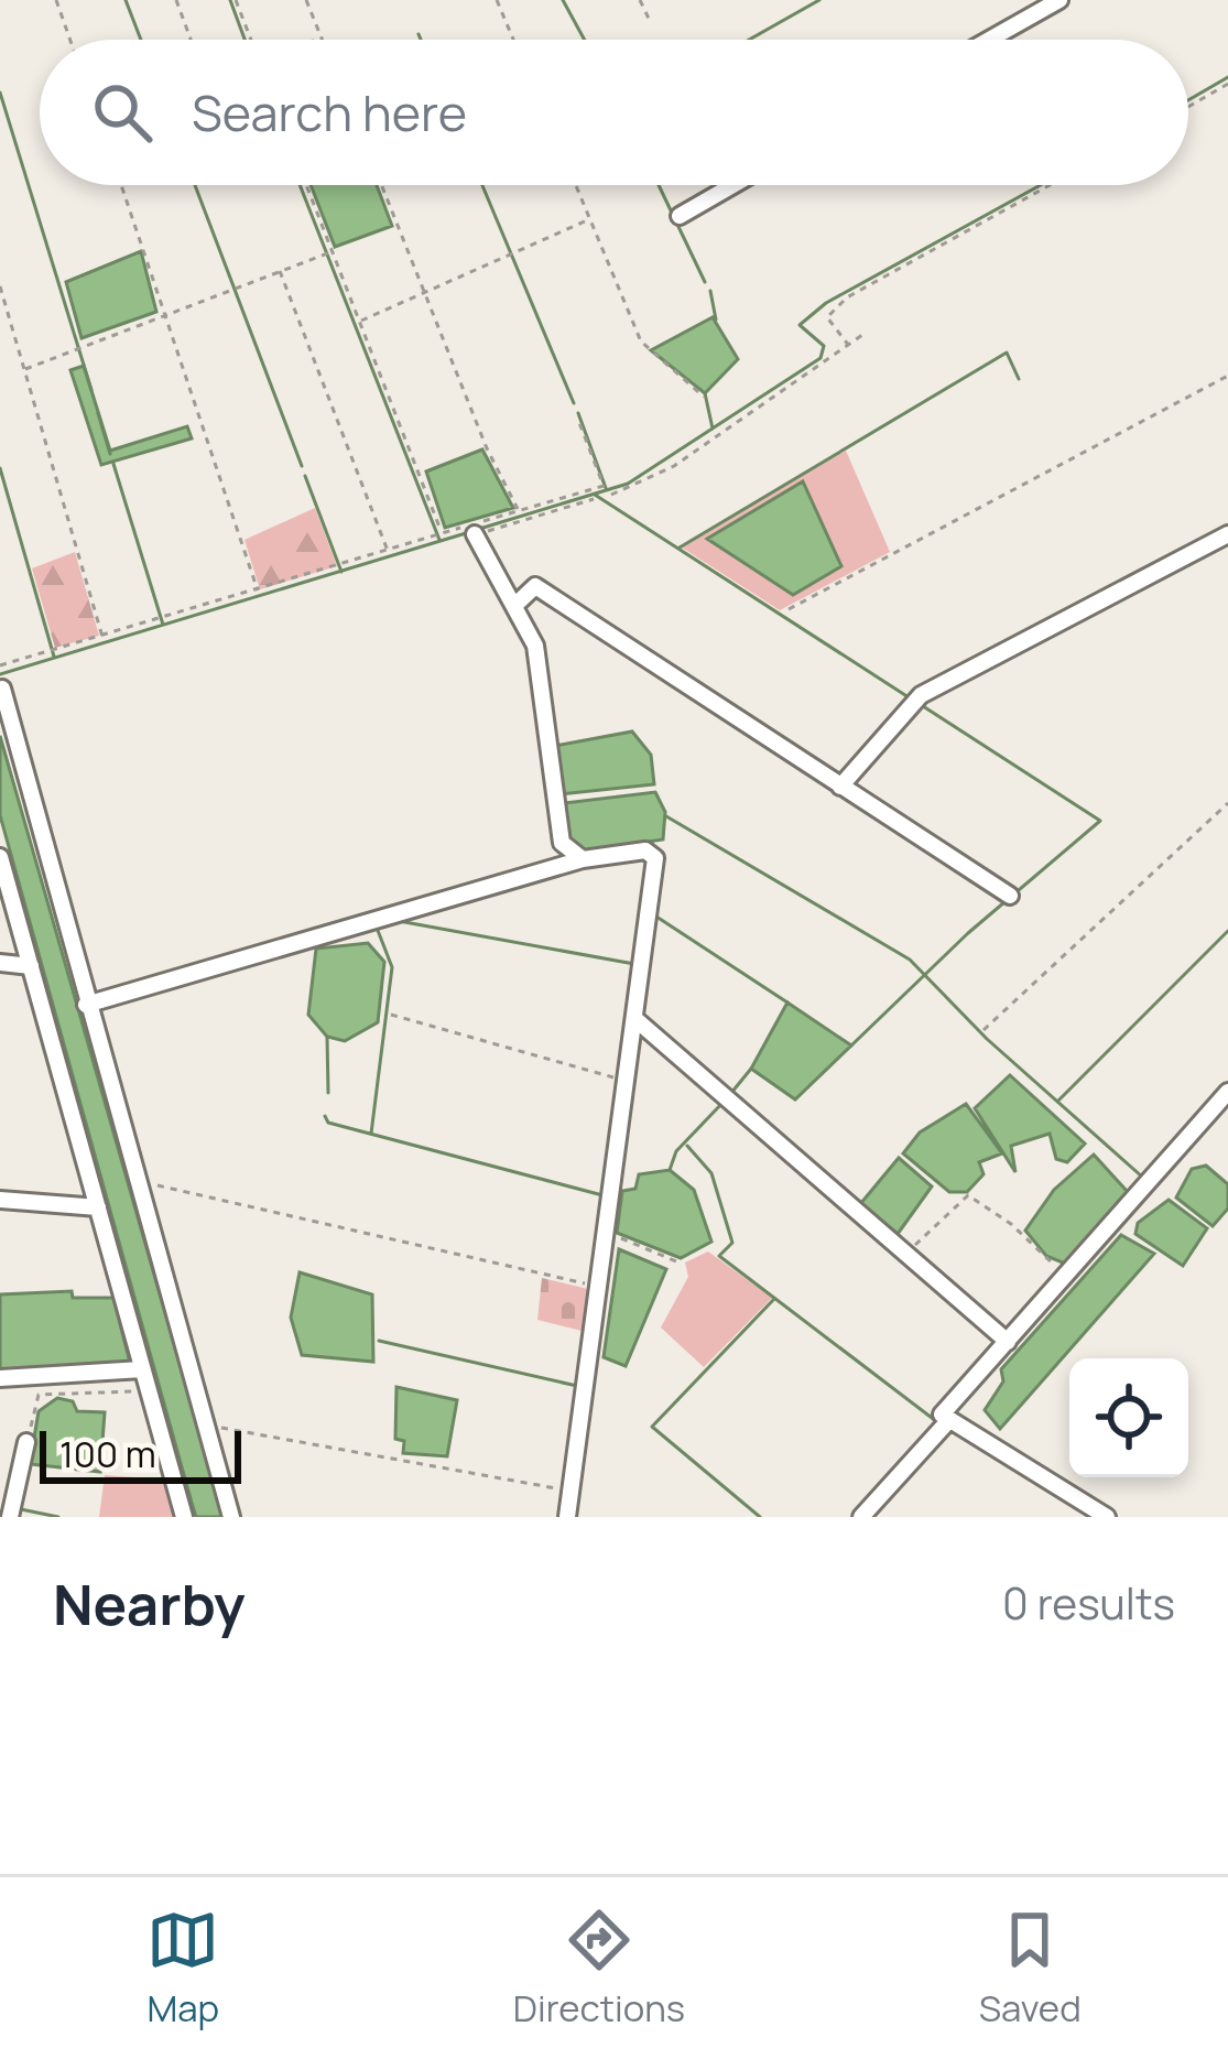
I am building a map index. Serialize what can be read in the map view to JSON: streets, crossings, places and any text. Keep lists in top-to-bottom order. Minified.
{"scale_bar":"100 m","page":{"search":"Search here","scale":"100 m","heading":["Nearby","0 results"],"nav":["Map","Directions","Saved"]}}
